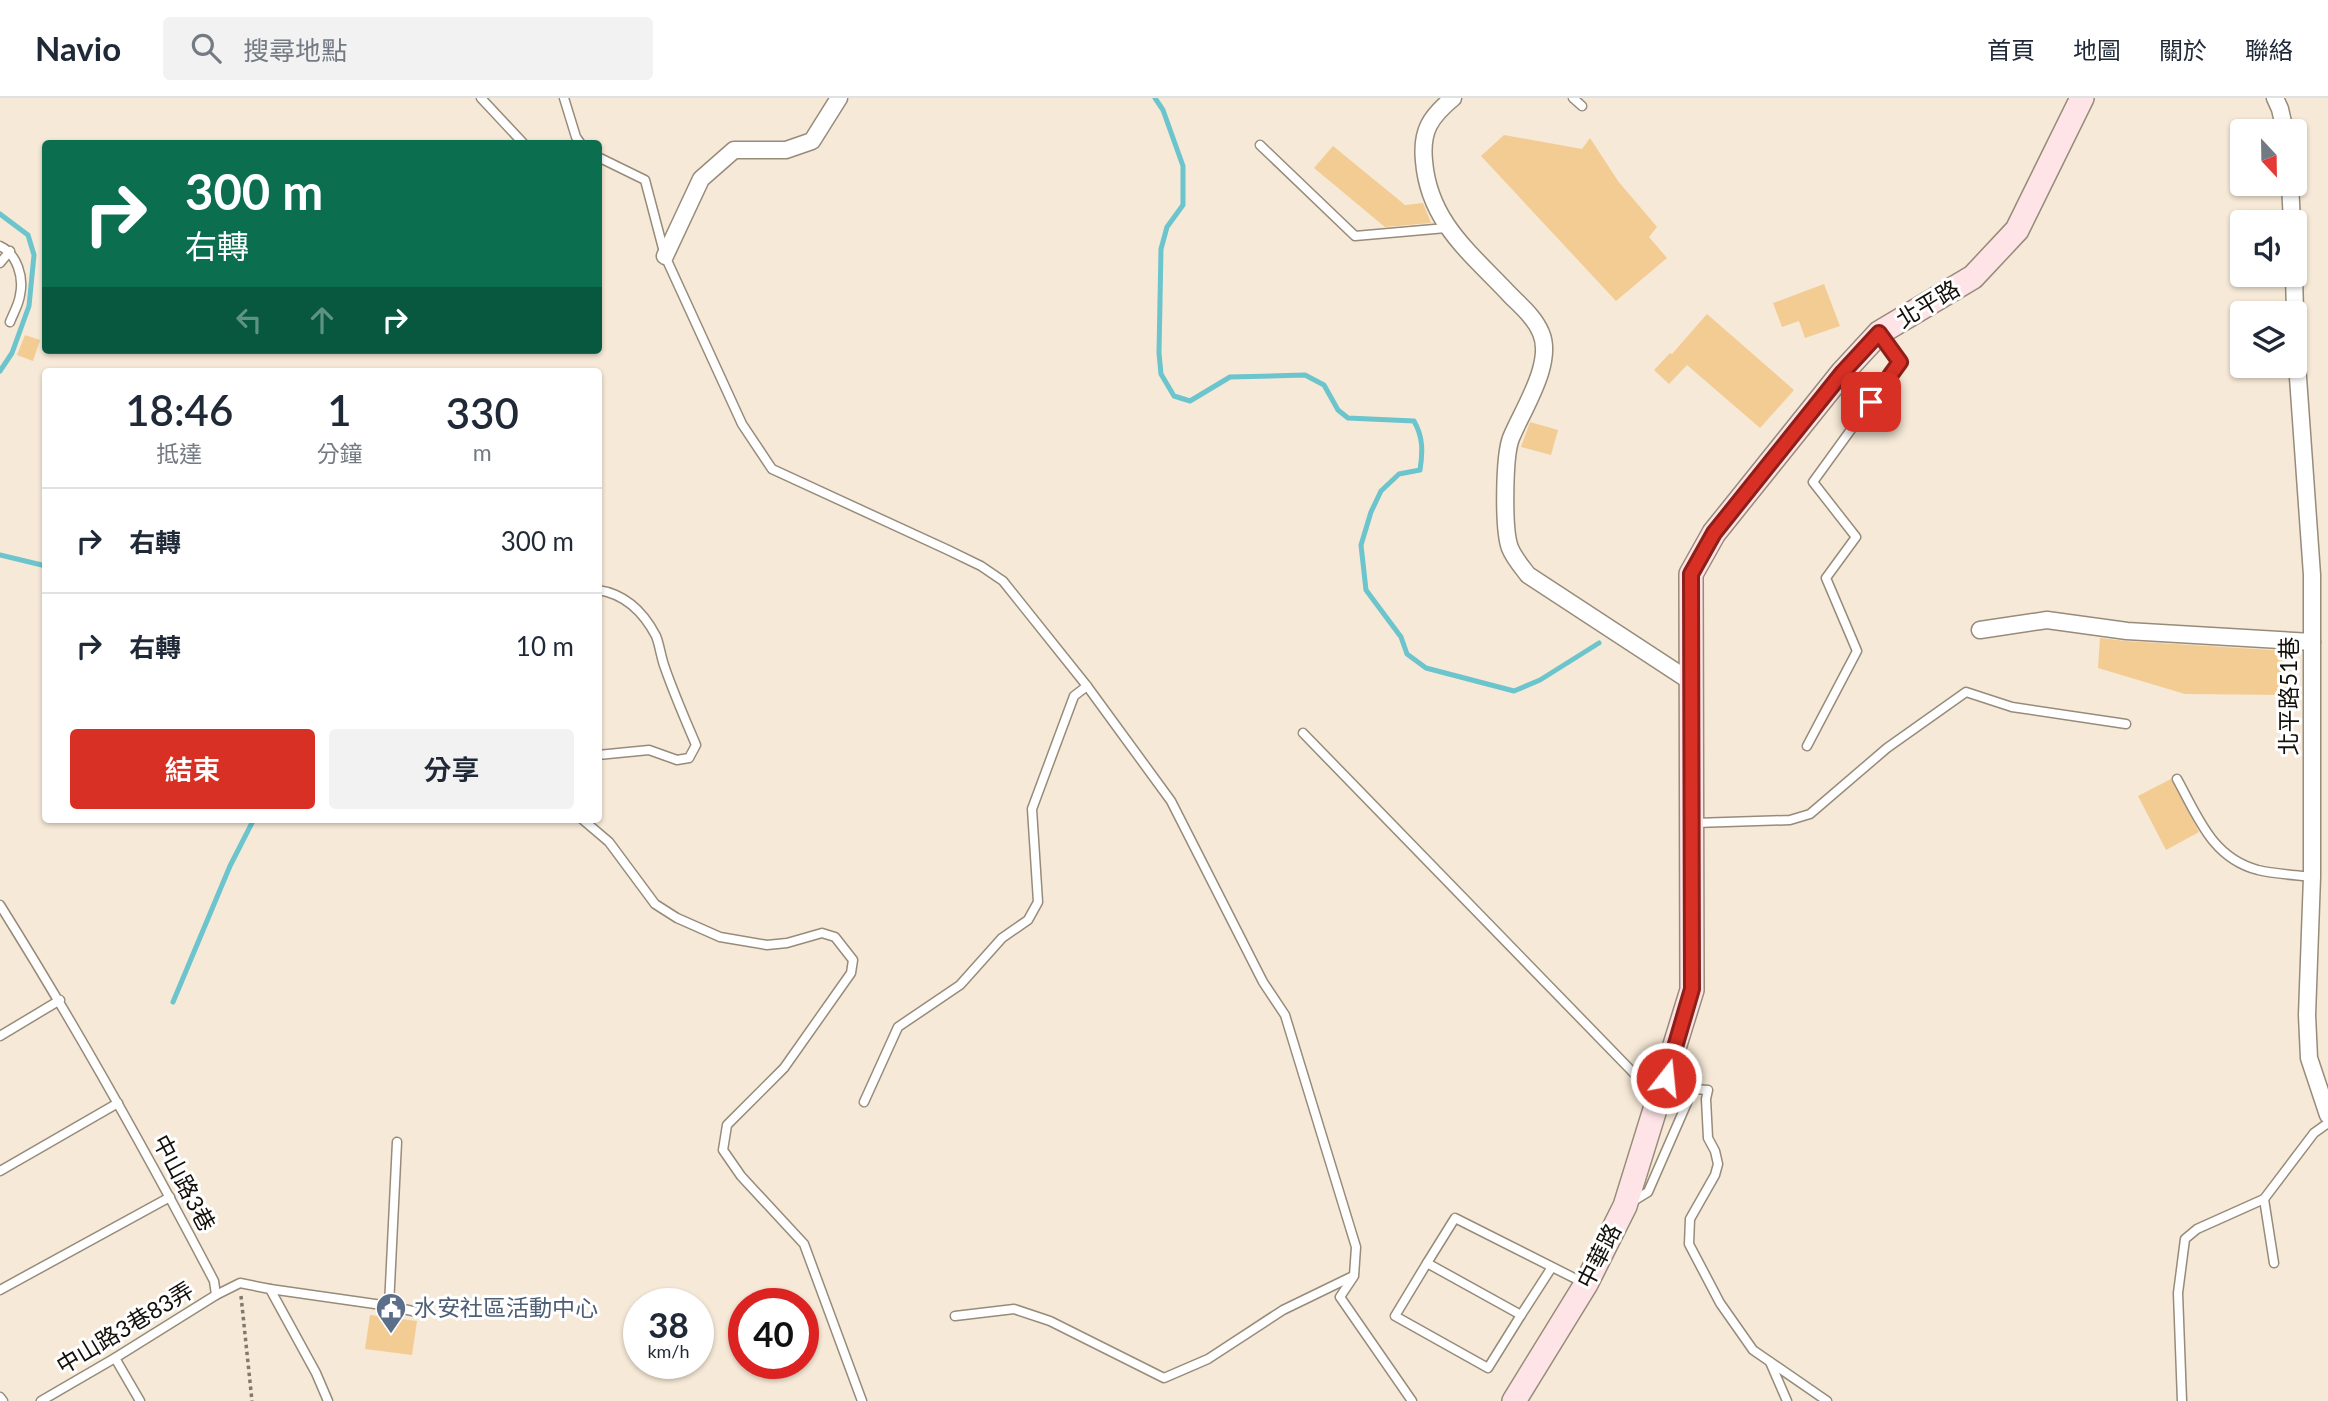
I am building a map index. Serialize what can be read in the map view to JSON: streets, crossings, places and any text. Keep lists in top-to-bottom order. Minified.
{"streets":{"street":["北平路","北平路51巷","中華路"],"lane":["中山路3巷","中山路3巷83弄"]},"crossings":[["北平路","中華路"],["中山路3巷","中山路3巷83弄"]],"places":{"public building":["水安社區活動中心"]},"north":"bottom","page":{"header":"Navio","search":"搜尋地點","nav":["首頁","地圖","關於","聯絡"],"turn":["300 m","右轉"],"eta":["18:46","抵達","1","分鐘","330","m"],"list":[{"name":"右轉","value":"300 m"},{"name":"右轉","value":"10 m"}],"buttons":["結束","分享"],"speed":"38 km/h","limit":"40"}}
